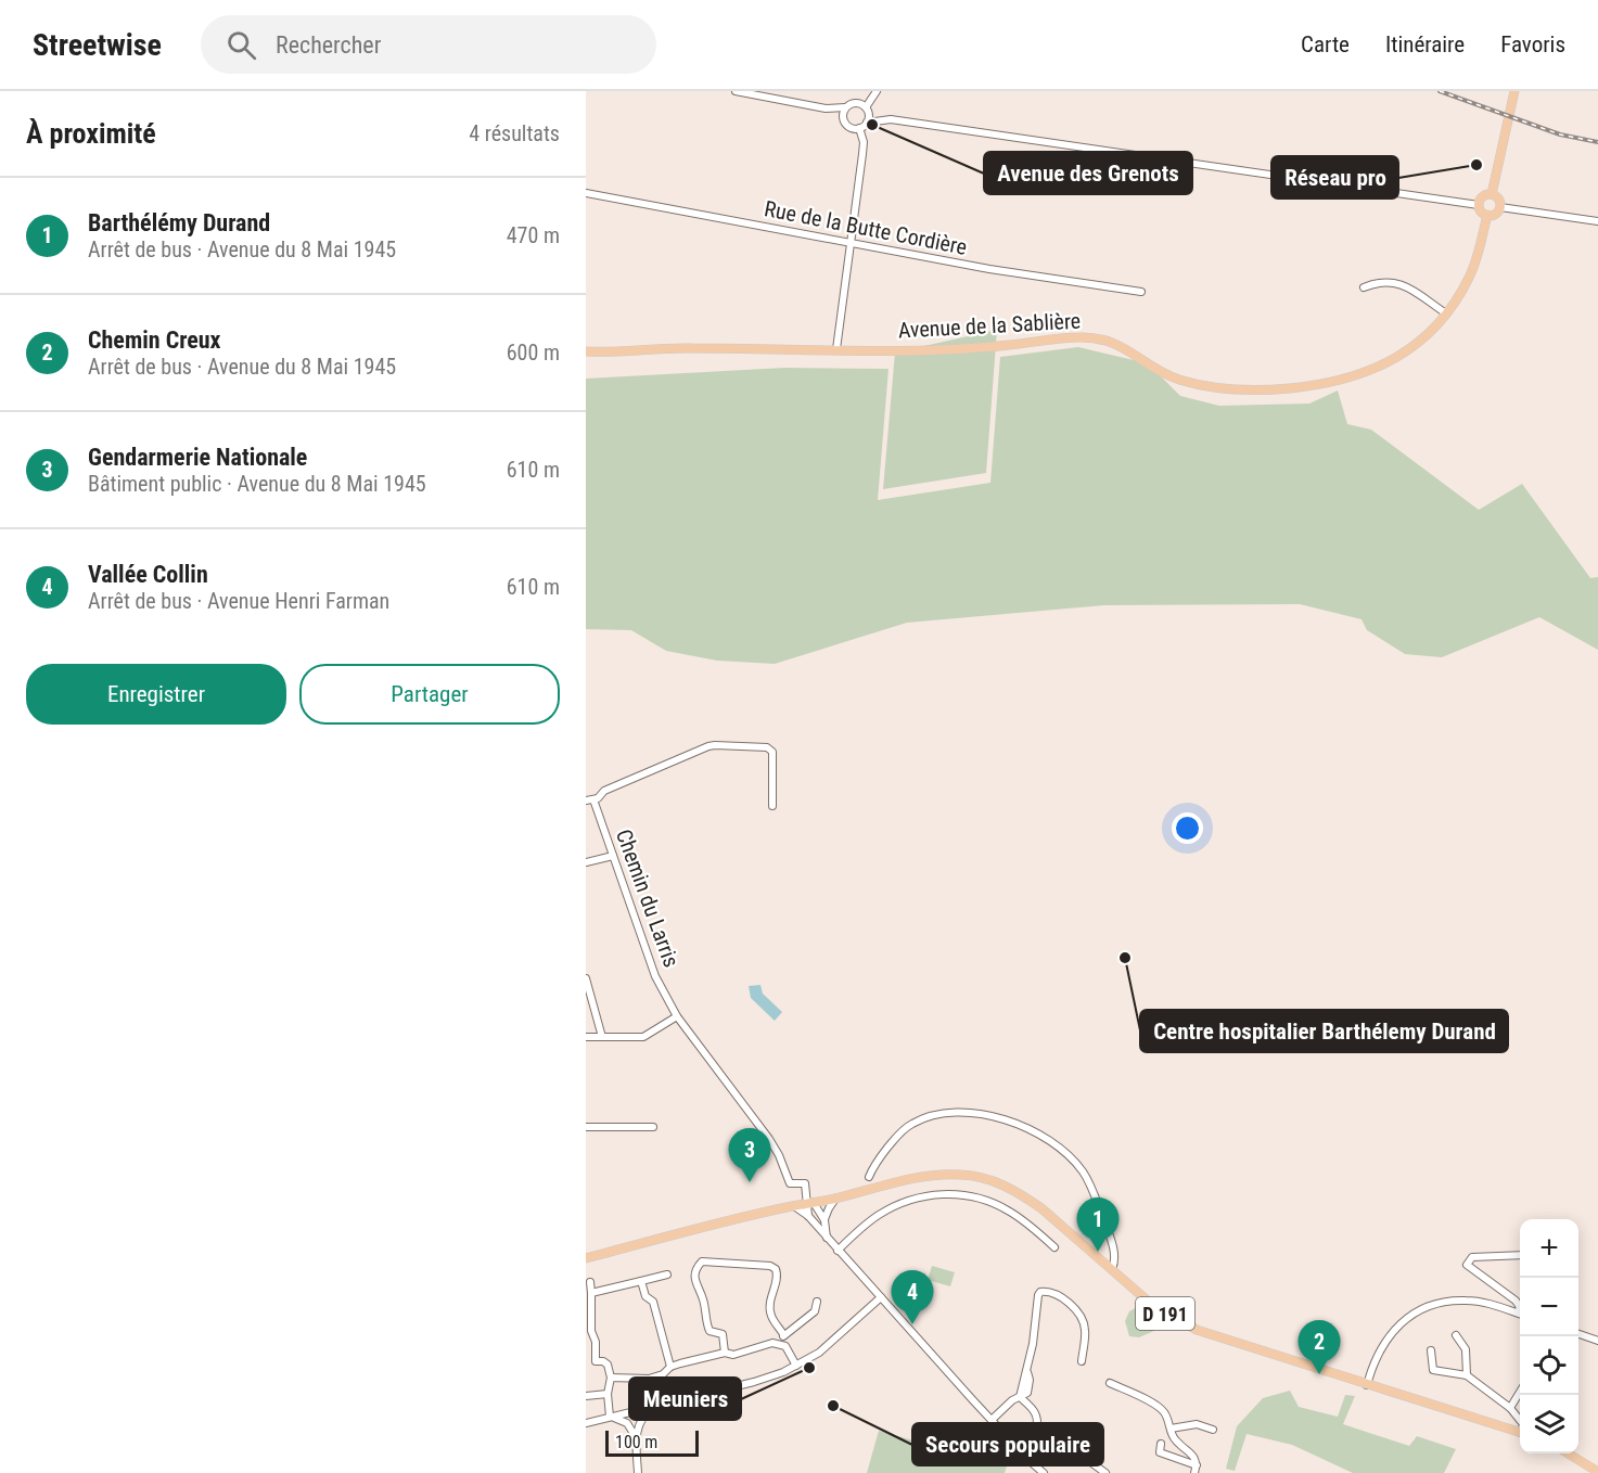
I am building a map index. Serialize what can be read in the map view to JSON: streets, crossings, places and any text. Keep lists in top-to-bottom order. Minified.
{"streets":{"main road":["Avenue de la Sablière","D 191"],"street":["Rue de la Butte Cordière","Chemin du Larris"]},"crossings":[["Chemin du Larris","D 191"]],"places":["Avenue des Grenots","Réseau pro","Centre hospitalier Barthélemy Durand","Meuniers","Secours populaire"],"scale_bar":"100 m","page":{"header":"Streetwise","search":"Rechercher","nav":["Carte","Itinéraire","Favoris"],"heading":["À proximité","4 résultats"],"list":[{"mark":"1","name":"Barthélémy Durand","note":"Arrêt de bus · Avenue du 8 Mai 1945","value":"470 m"},{"mark":"2","name":"Chemin Creux","note":"Arrêt de bus · Avenue du 8 Mai 1945","value":"600 m"},{"mark":"3","name":"Gendarmerie Nationale","note":"Bâtiment public · Avenue du 8 Mai 1945","value":"610 m"},{"mark":"4","name":"Vallée Collin","note":"Arrêt de bus · Avenue Henri Farman","value":"610 m"}],"buttons":["Enregistrer","Partager"],"pins":["3","1","4","2"],"map_buttons":["+","−"],"scale":"100 m"}}
